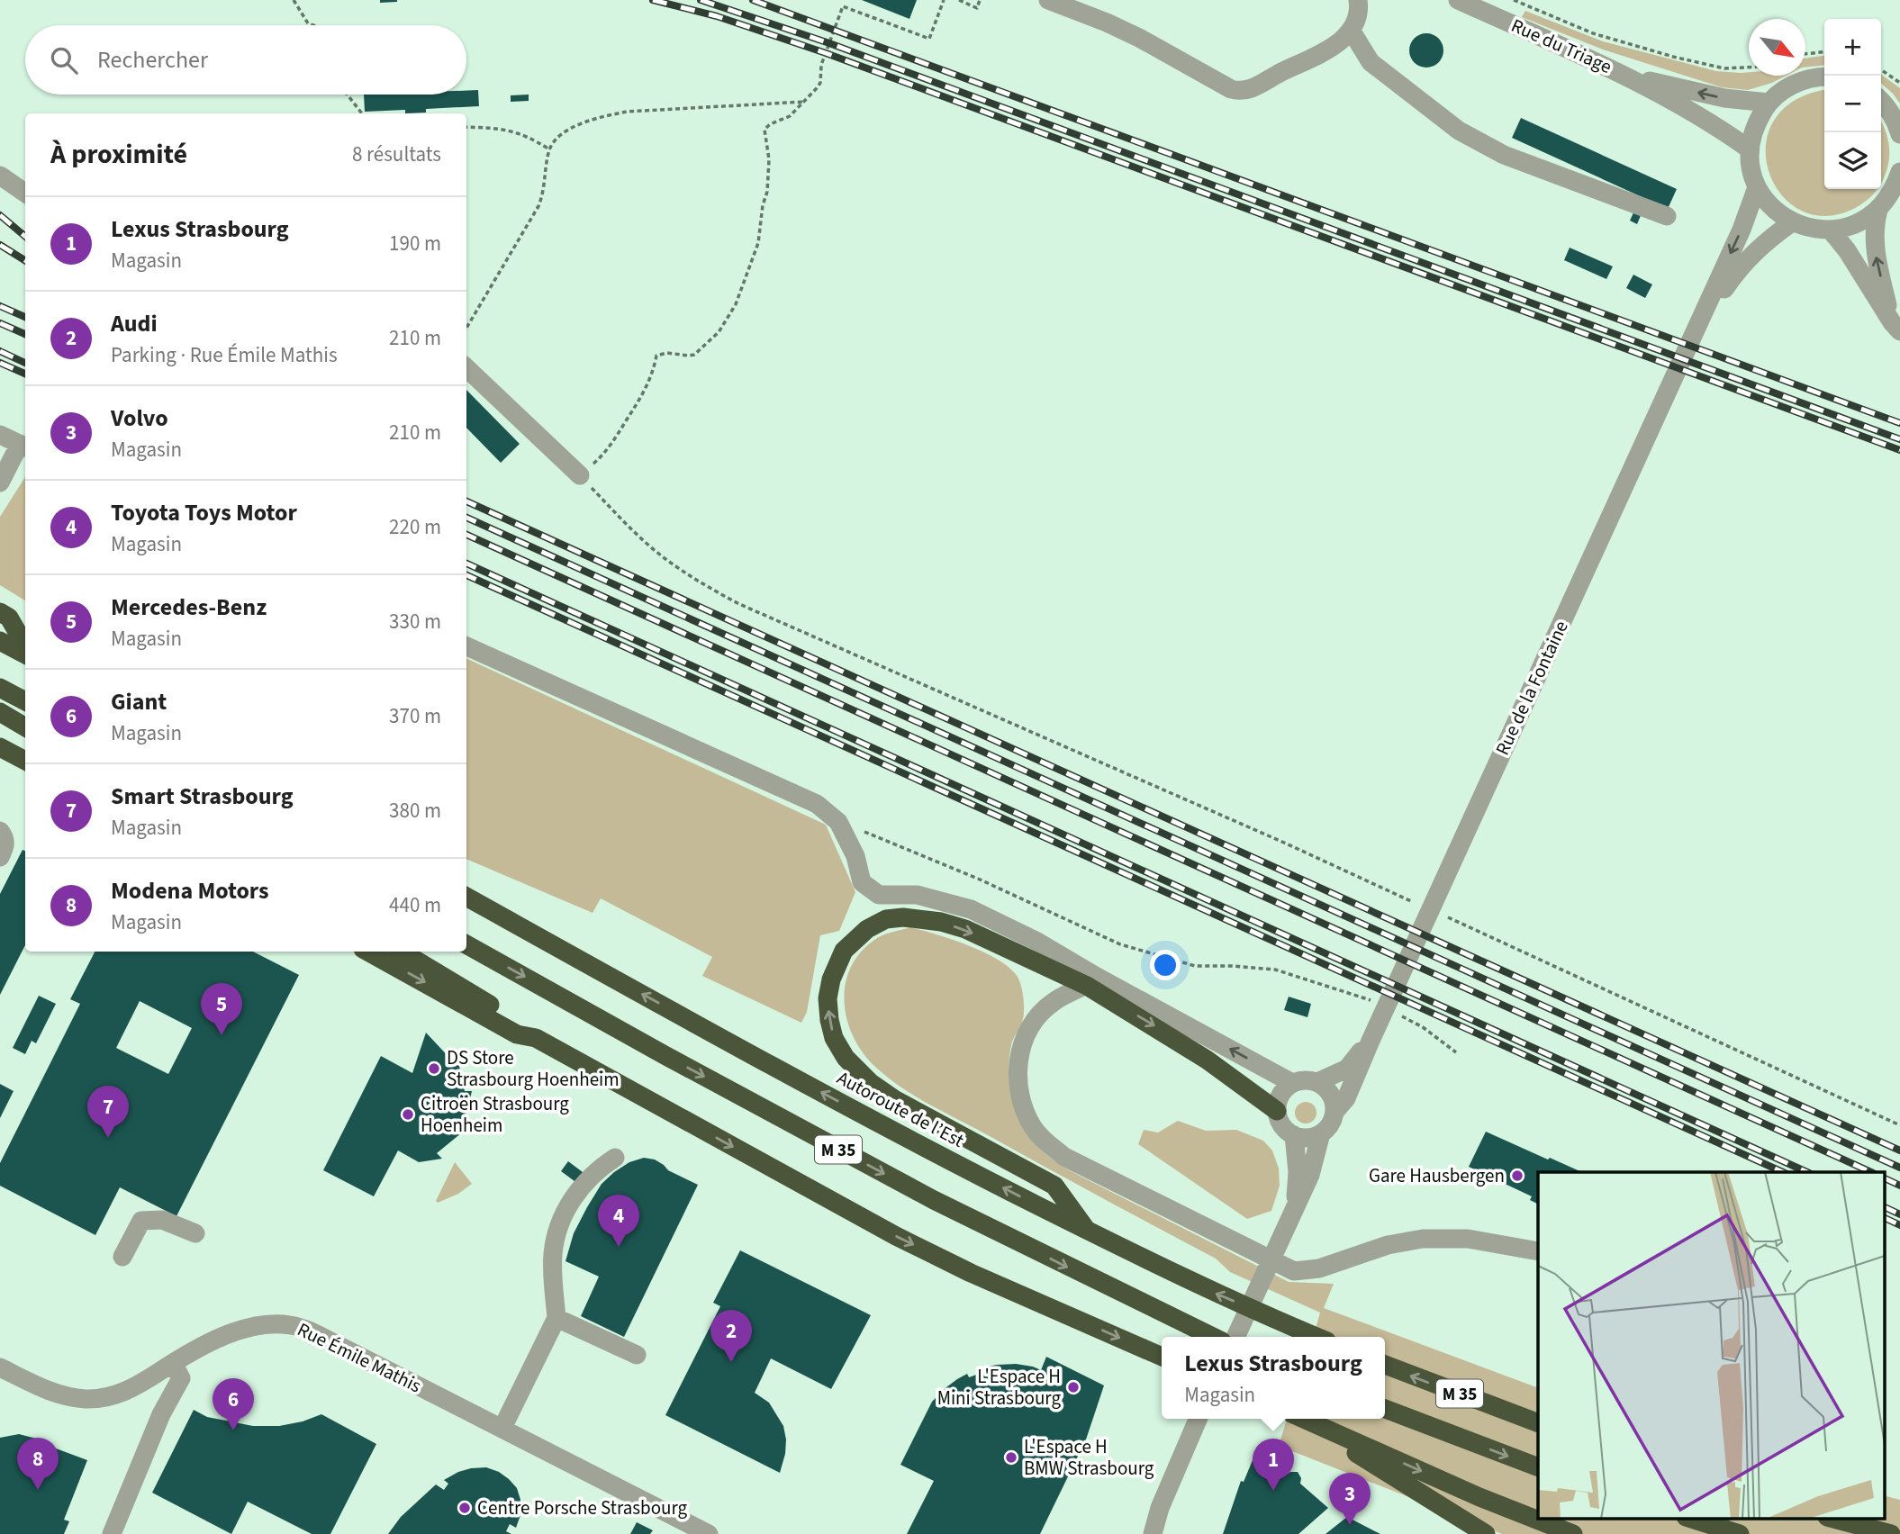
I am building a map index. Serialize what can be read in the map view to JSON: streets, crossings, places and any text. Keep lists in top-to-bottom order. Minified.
{"streets":{"highway":["Autoroute de l’Est","M 35"],"street":["Rue du Triage","Rue de la Fontaine","Rue Émile Mathis"]},"places":["DS Store Strasbourg Hoenheim","Citroën Strasbourg Hoenheim","Gare Hausbergen","L'Espace H Mini Strasbourg","L'Espace H BMW Strasbourg","Centre Porsche Strasbourg"],"north":"bottom right","page":{"map_buttons":["+","−"],"search":"Rechercher","heading":["À proximité","8 résultats"],"list":[{"mark":"1","name":"Lexus Strasbourg","note":"Magasin","value":"190 m"},{"mark":"2","name":"Audi","note":"Parking · Rue Émile Mathis","value":"210 m"},{"mark":"3","name":"Volvo","note":"Magasin","value":"210 m"},{"mark":"4","name":"Toyota Toys Motor","note":"Magasin","value":"220 m"},{"mark":"5","name":"Mercedes-Benz","note":"Magasin","value":"330 m"},{"mark":"6","name":"Giant","note":"Magasin","value":"370 m"},{"mark":"7","name":"Smart Strasbourg","note":"Magasin","value":"380 m"},{"mark":"8","name":"Modena Motors","note":"Magasin","value":"440 m"}],"pins":["5","7","4","2","6","8","1","3"],"popup":["Lexus Strasbourg","Magasin"]}}
